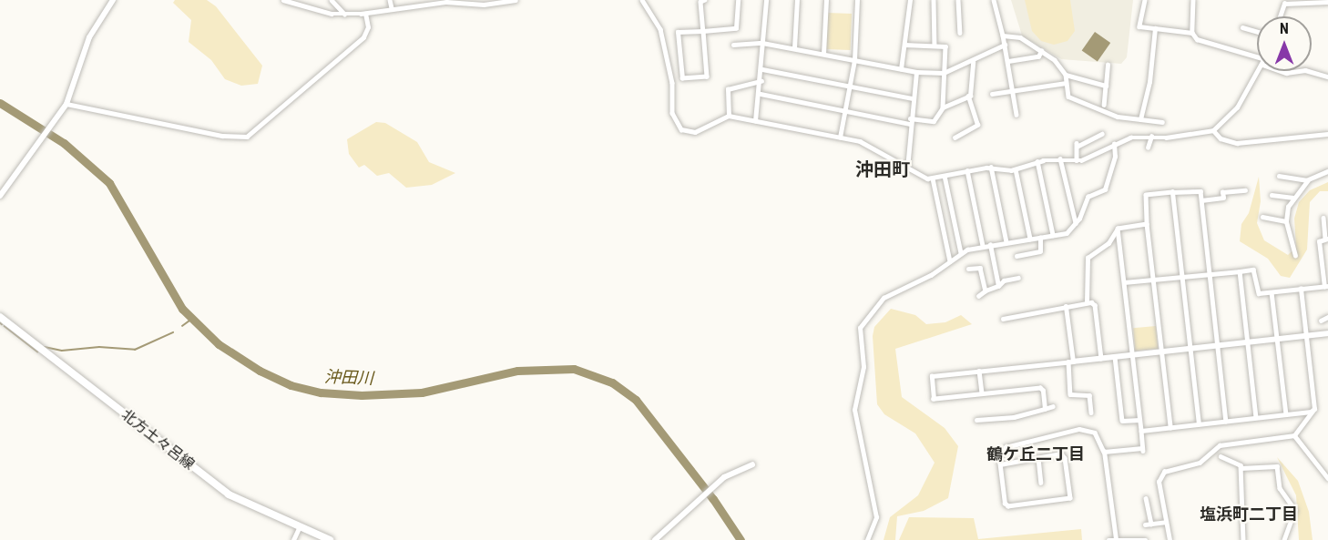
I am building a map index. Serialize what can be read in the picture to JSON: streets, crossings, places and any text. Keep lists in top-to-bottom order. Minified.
{"streets":{"main road":["北方土々呂線"]},"districts":["沖田町","鶴ケ丘二丁目","塩浜町二丁目"],"water":["沖田川"],"north":"top"}
